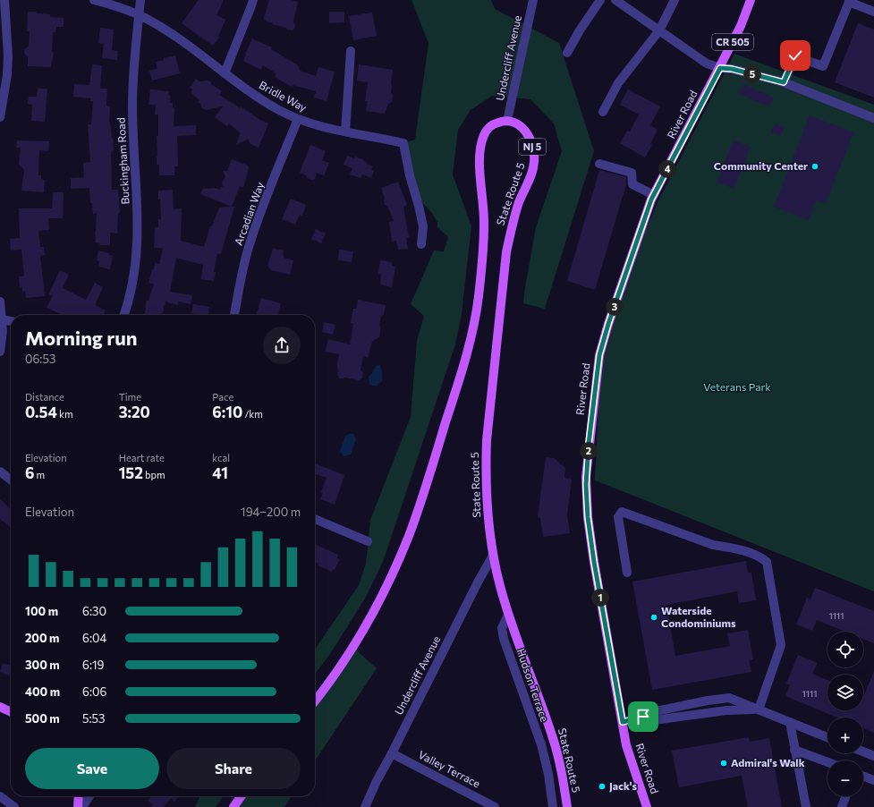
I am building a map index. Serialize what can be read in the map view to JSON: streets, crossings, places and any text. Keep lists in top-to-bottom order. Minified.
{"streets":{"main road":["CR 505","River Road","NJ 5","State Route 5"],"street":["Undercliff Avenue","Bridle Way","Buckingham Road","Arcadian Way","Hudson Terrace","Valley Terrace"]},"crossings":[["Undercliff Avenue","State Route 5"],["Undercliff Avenue","Valley Terrace"],["Bridle Way","Buckingham Road"],["Bridle Way","Arcadian Way"],["State Route 5","Hudson Terrace"]],"parks":["Veterans Park"],"places":["Community Center","Waterside Condominiums","Admiral's Walk","Jack's"],"house_numbers":["1111","1111"],"page":{"pins":["5","4","3","2","1"],"heading":["Morning run","06:53"],"stats":[["Distance","0.54 km"],["Time","3:20"],["Pace","6:10 /km"],["Elevation","6 m"],["Heart rate","152 bpm"],["kcal","41"]],"chart":["Elevation","194–200 m"],"list":[{"name":"100 m","note":"6:30"},{"name":"200 m","note":"6:04"},{"name":"300 m","note":"6:19"},{"name":"400 m","note":"6:06"},{"name":"500 m","note":"5:53"}],"map_buttons":["+","−"],"buttons":["Save","Share"]}}
